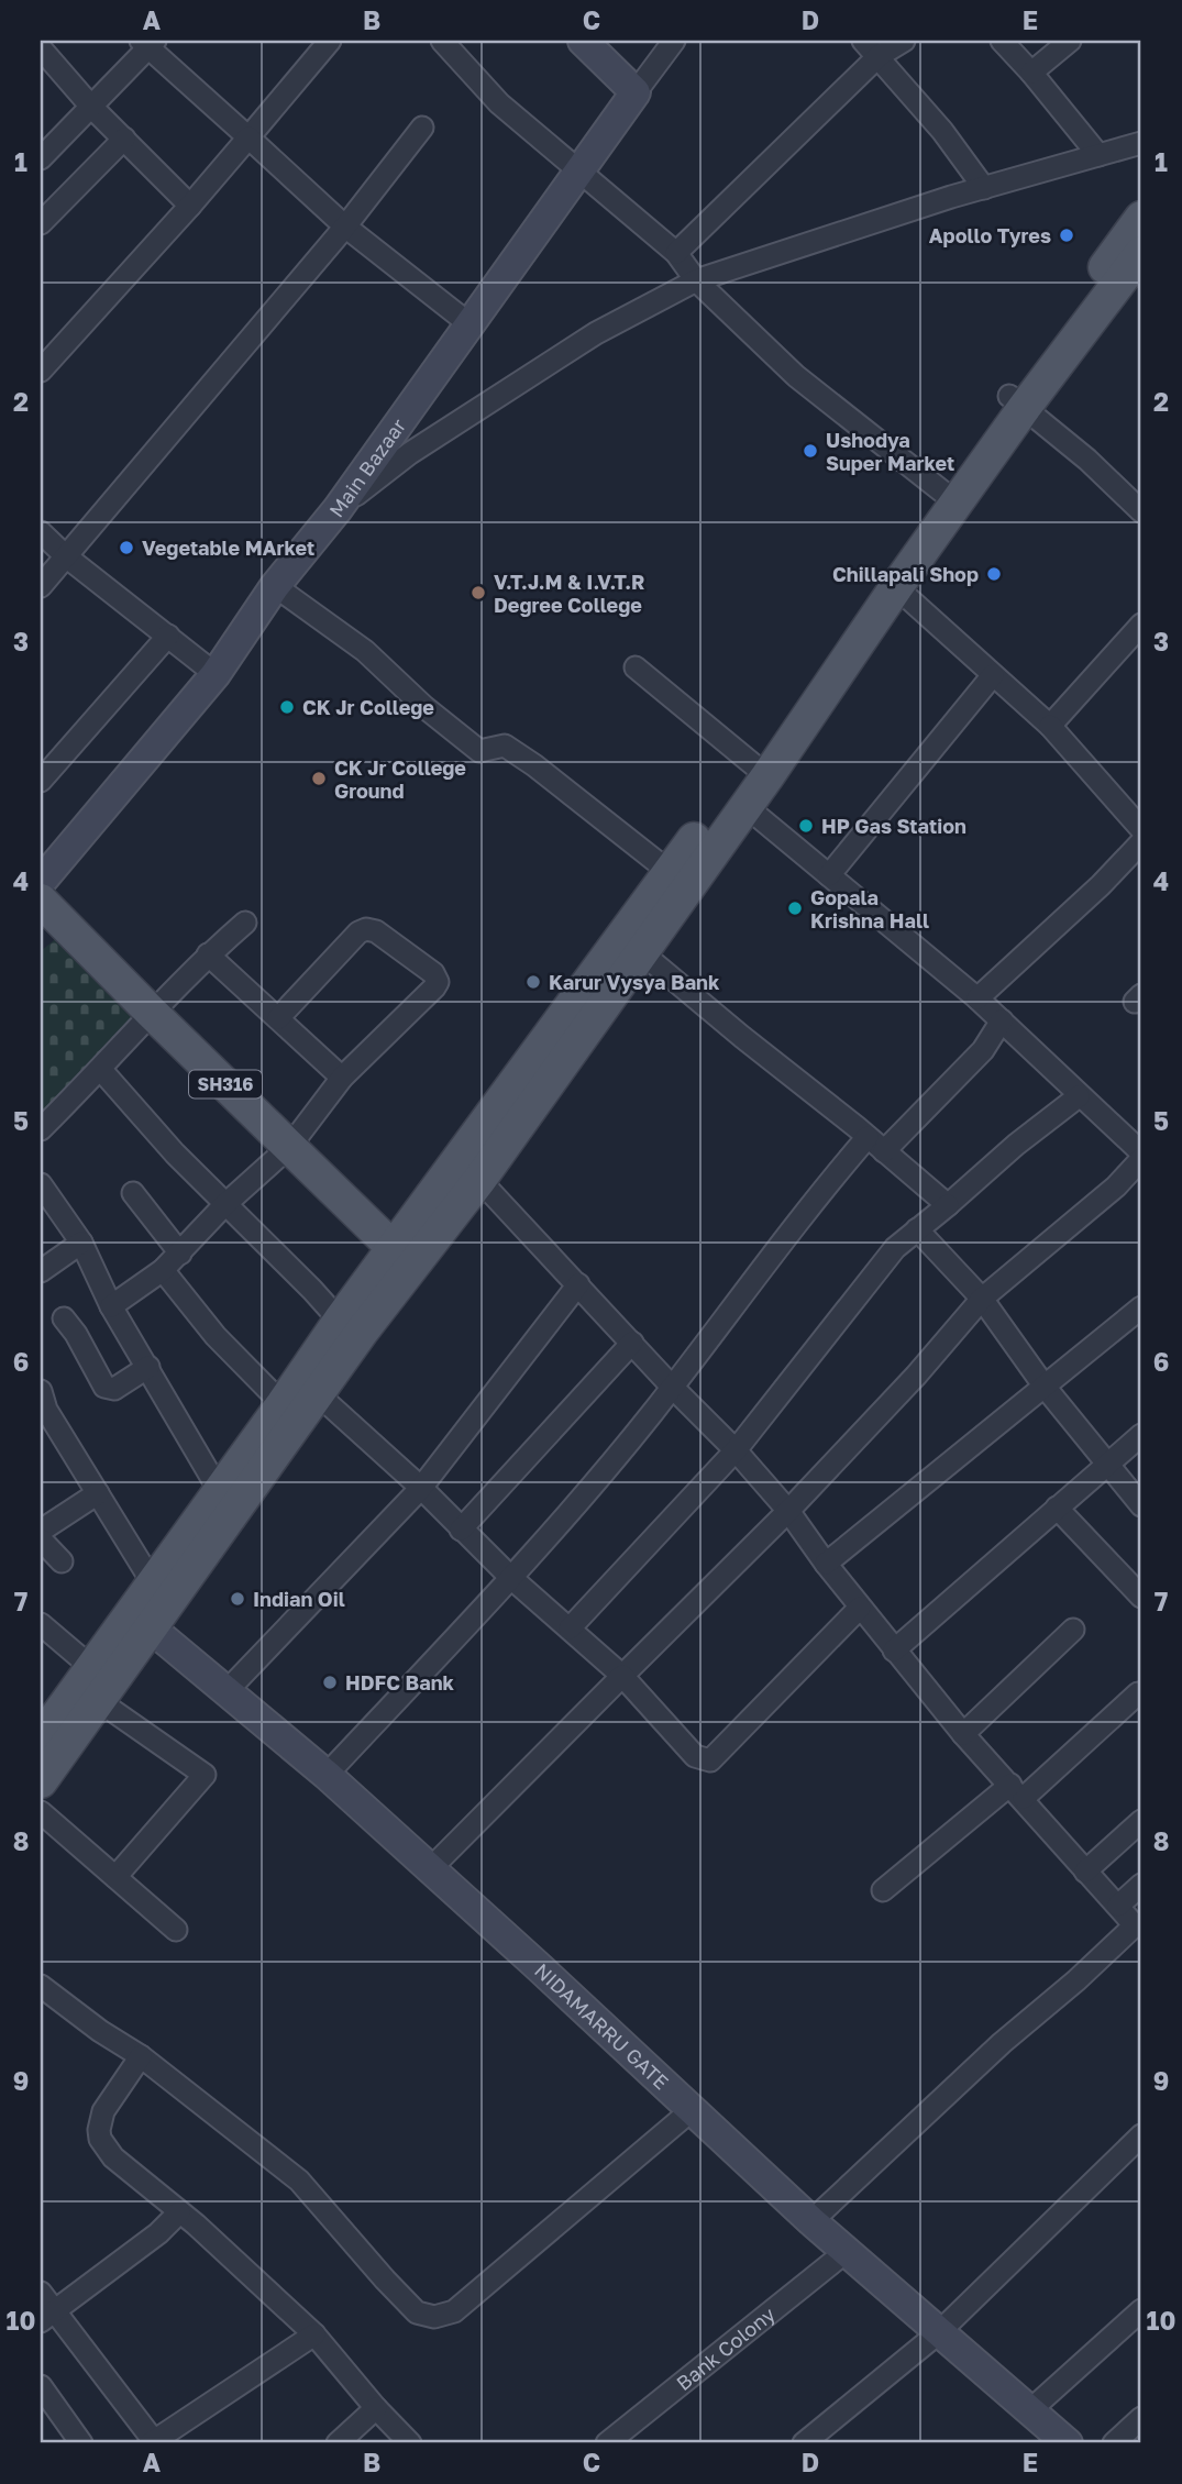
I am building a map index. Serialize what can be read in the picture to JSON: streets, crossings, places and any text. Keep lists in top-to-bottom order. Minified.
{"streets":{"main road":["Main Bazaar","SH316","NIDAMARRU GATE"],"street":["Bank Colony"]},"crossings":[["NIDAMARRU GATE","Bank Colony"]],"places":["Apollo Tyres","Ushodya Super Market","Vegetable MArket","Chillapali Shop","V.T.J.M & I.V.T.R Degree College","CK Jr College","CK Jr College Ground","HP Gas Station","Gopala Krishna Hall","Karur Vysya Bank","Indian Oil","HDFC Bank"],"grid":{"columns":["A","B","C","D","E"],"rows":["1","2","3","4","5","6","7","8","9","10"]}}
